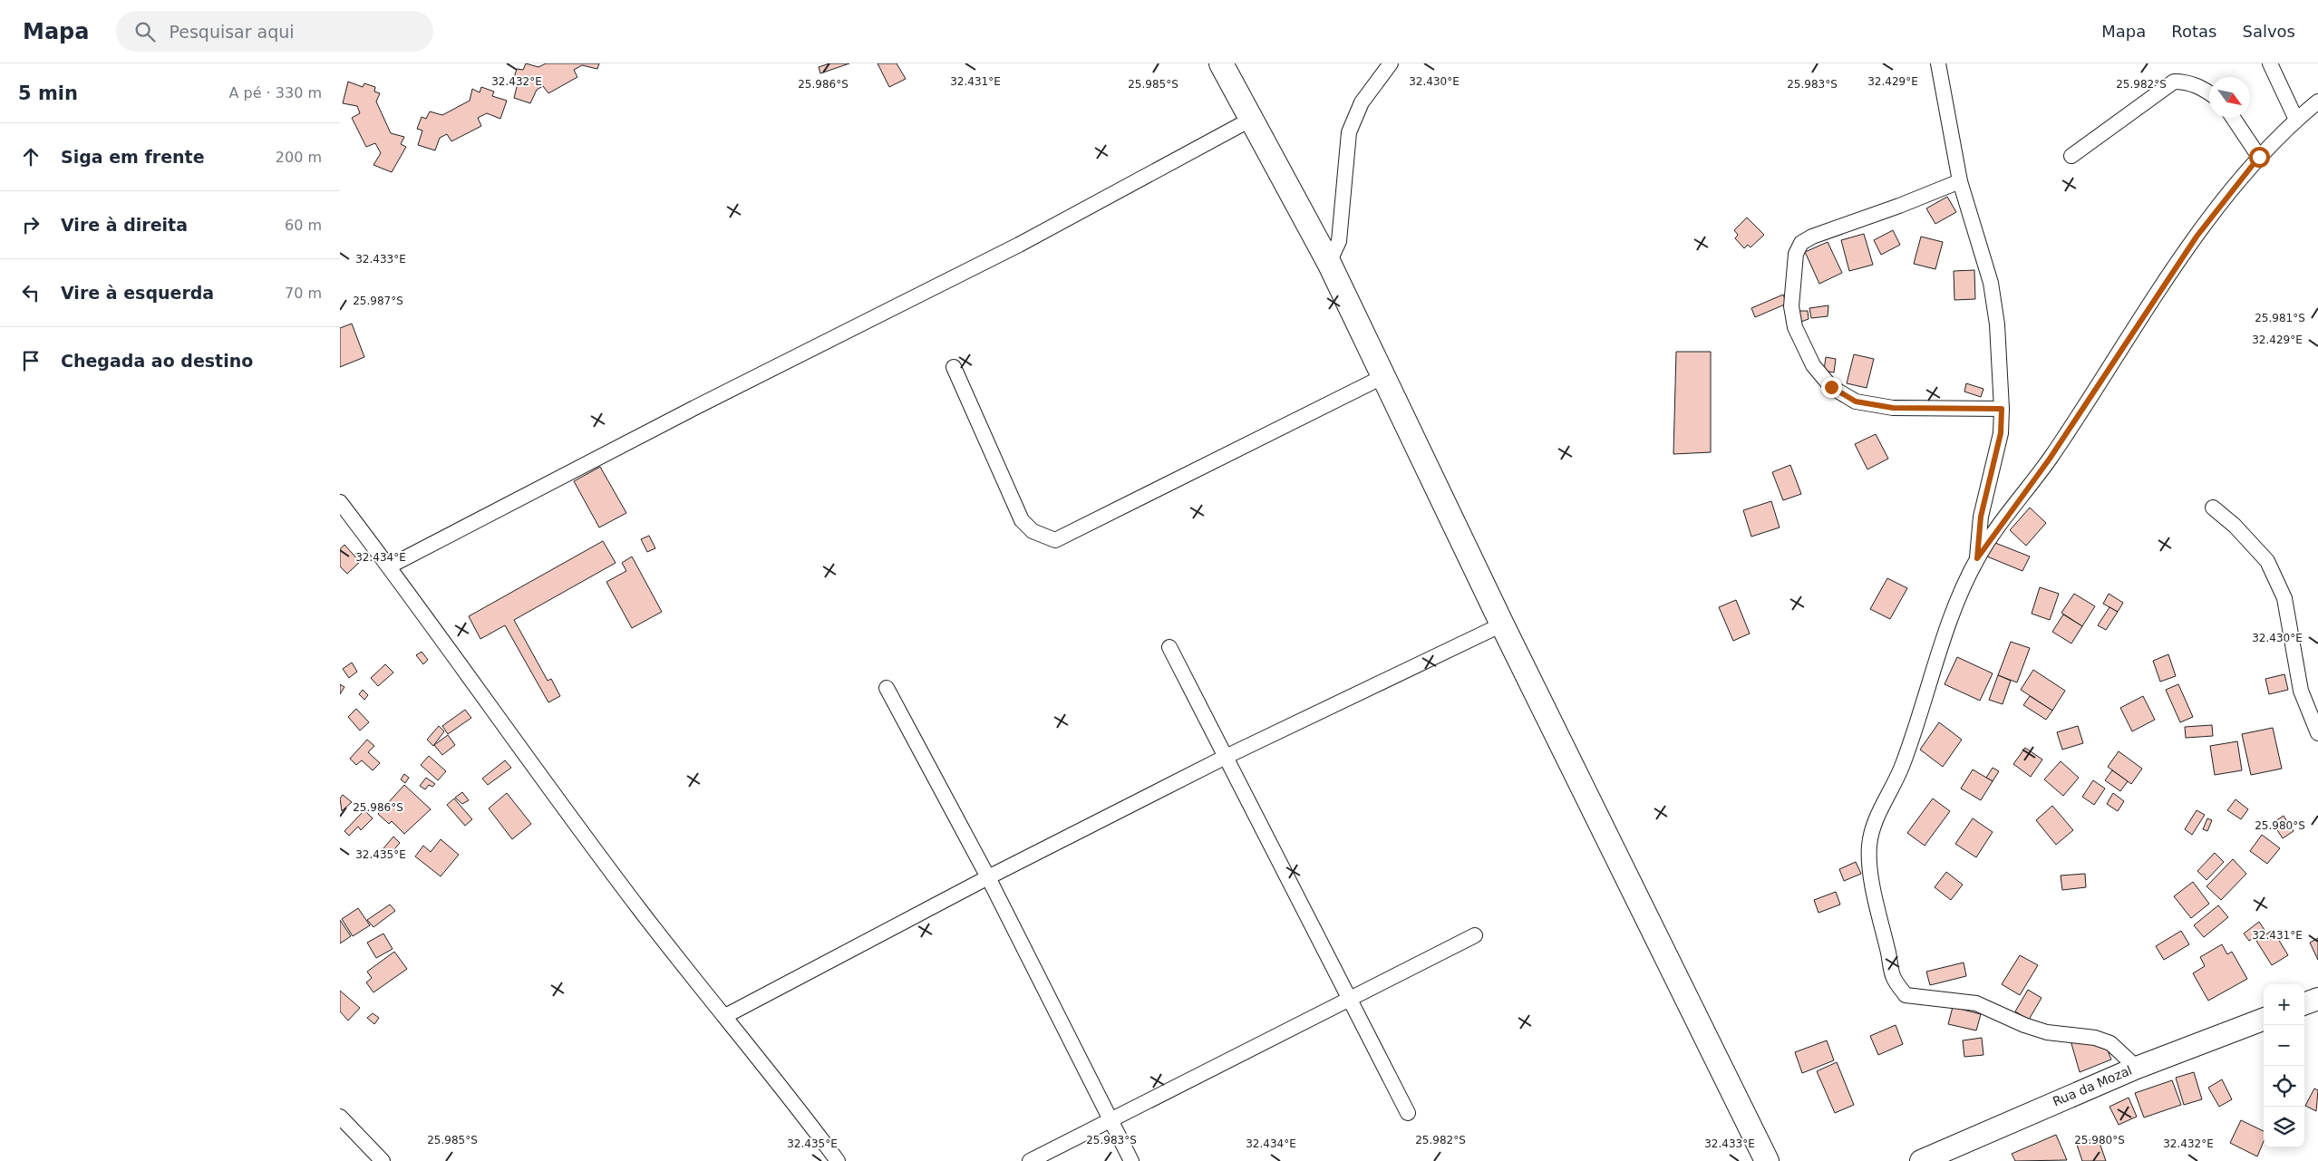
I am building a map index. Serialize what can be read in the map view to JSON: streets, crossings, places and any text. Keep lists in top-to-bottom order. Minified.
{"streets":{"main road":["Rua da Mozal"]},"north":"bottom right","page":{"header":"Mapa","search":"Pesquisar aqui","nav":["Mapa","Rotas","Salvos"],"heading":["5 min","A pé · 330 m"],"list":[["Siga em frente","200 m"],["Vire à direita","60 m"],["Vire à esquerda","70 m"],"Chegada ao destino"],"map_buttons":["+","−"]},"coordinates":["32.432°E","32.431°E","32.430°E","32.429°E","25.986°S","25.985°S","25.983°S","25.982°S","32.433°E","25.987°S","25.981°S","32.434°E","25.980°S","32.435°E"]}
